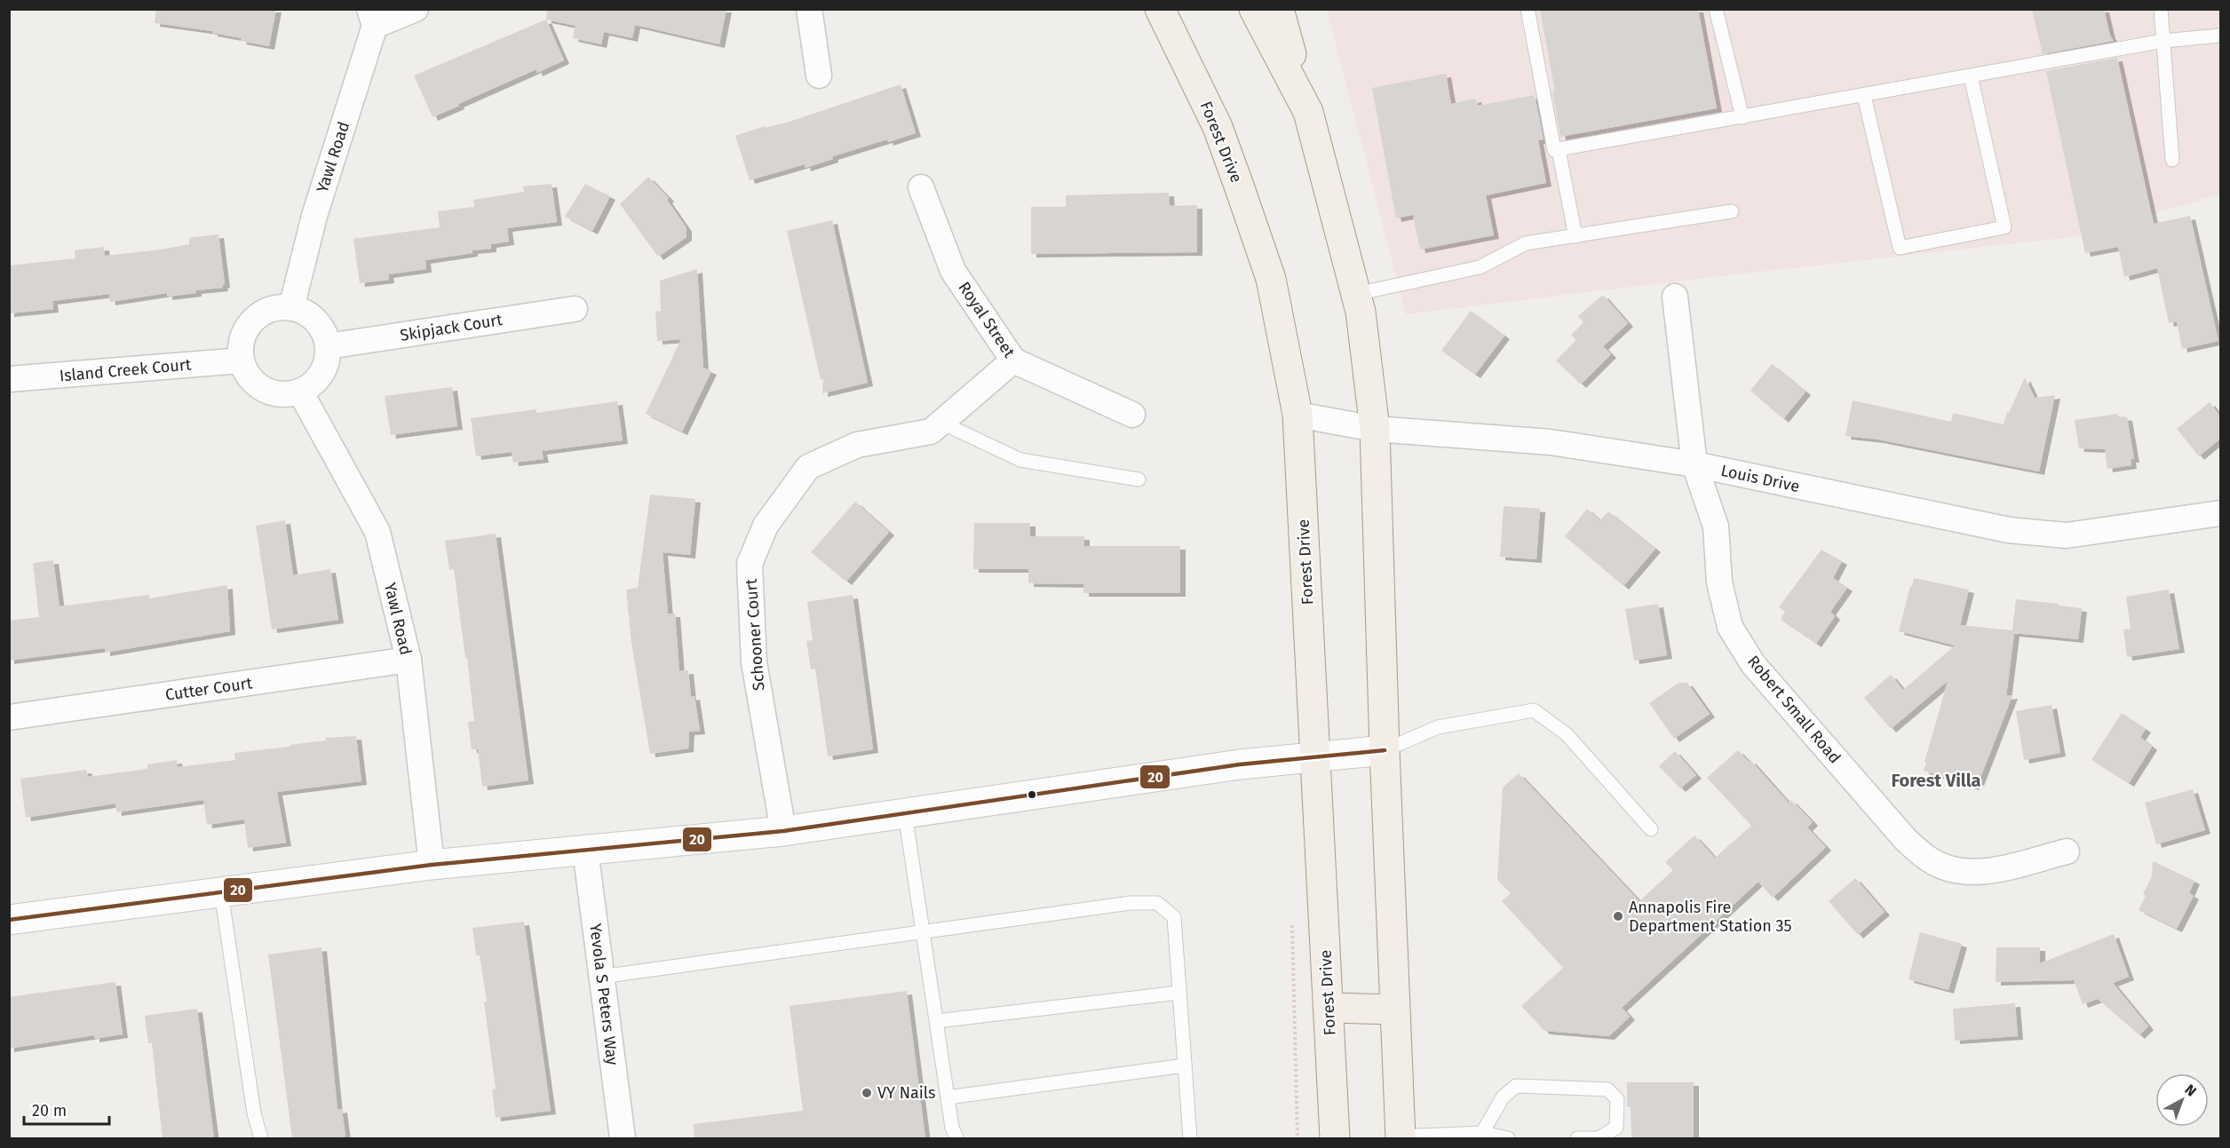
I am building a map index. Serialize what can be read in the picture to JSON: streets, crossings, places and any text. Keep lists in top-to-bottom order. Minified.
{"streets":{"main road":["Forest Drive"],"street":["Yawl Road","Royal Street","Skipjack Court","Island Creek Court","Louis Drive","Schooner Court","Cutter Court","Robert Small Road","Yevola S Peters Way"]},"crossings":[["Forest Drive","Louis Drive"],["Yawl Road","Skipjack Court"],["Yawl Road","Island Creek Court"],["Yawl Road","Cutter Court"],["Royal Street","Schooner Court"],["Skipjack Court","Island Creek Court"],["Louis Drive","Robert Small Road"]],"districts":["Forest Villa"],"places":["Annapolis Fire Department Station 35","VY Nails"],"lines":["transit line 20"],"scale_bar":"20 m","north":"top right"}
